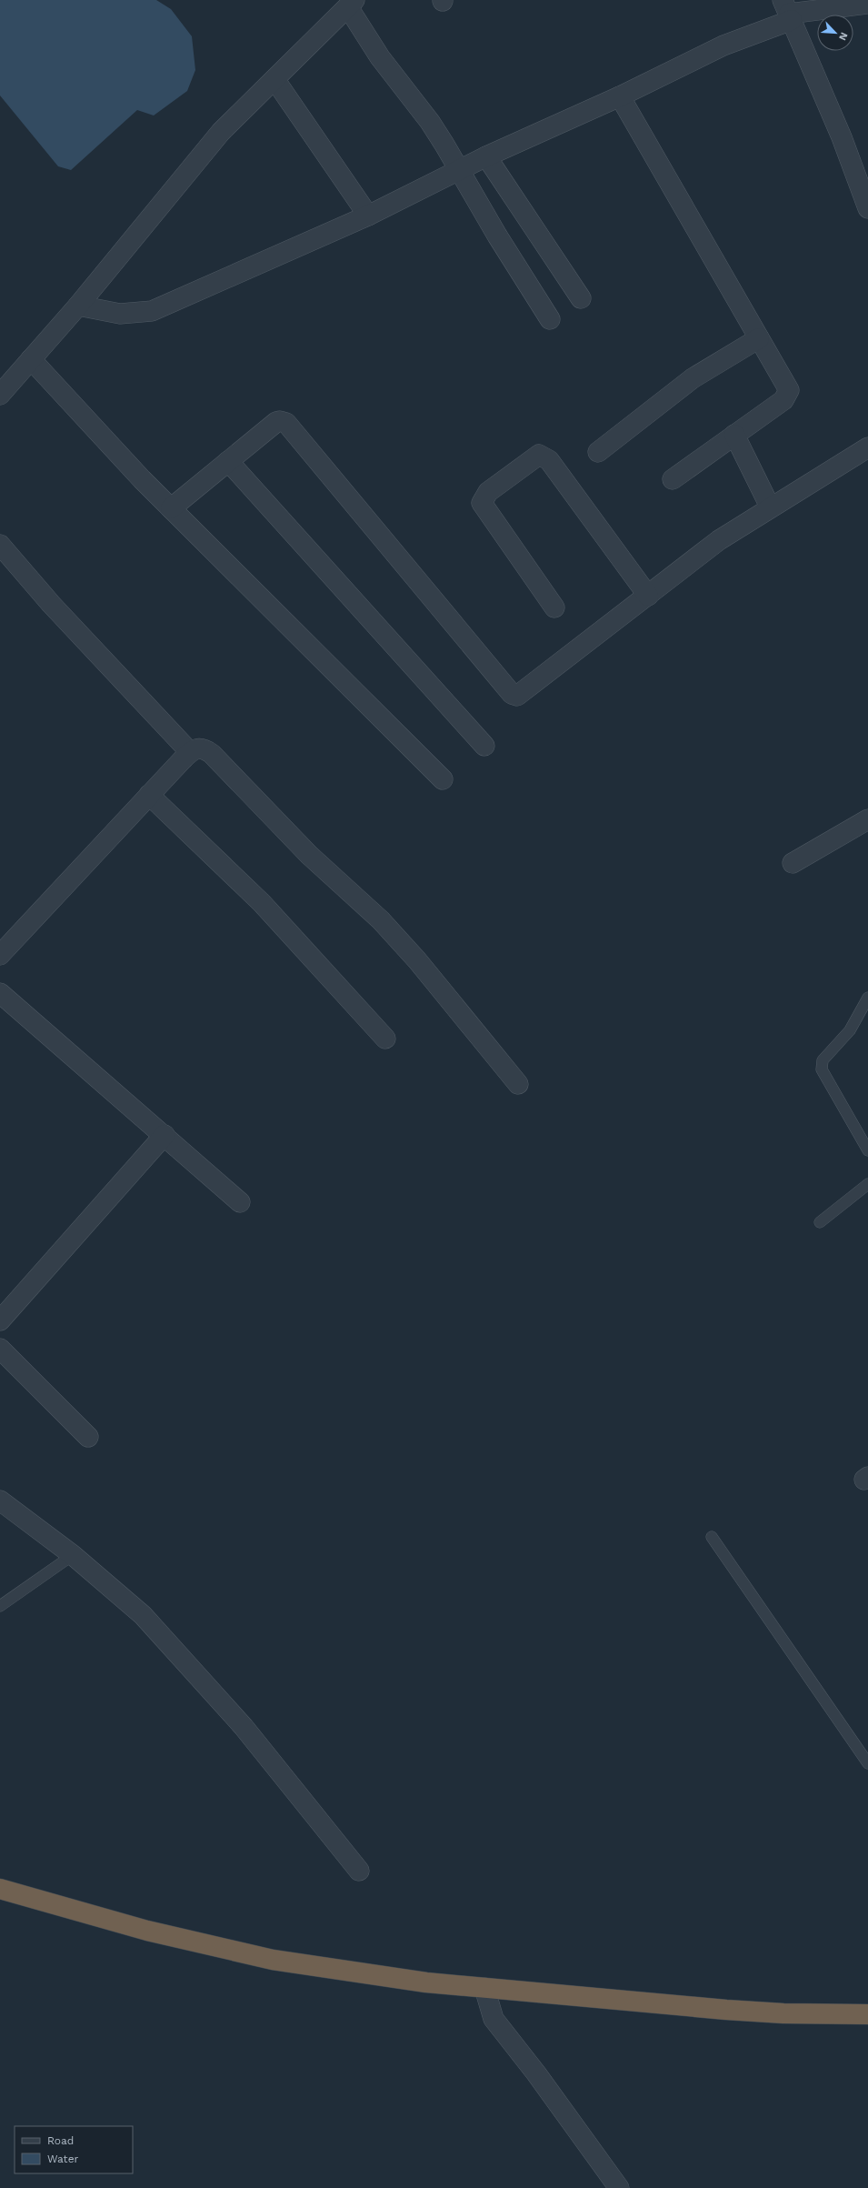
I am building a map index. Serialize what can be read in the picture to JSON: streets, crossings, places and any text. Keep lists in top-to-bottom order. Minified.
{"legend":["Road","Water"],"north":"bottom right"}
